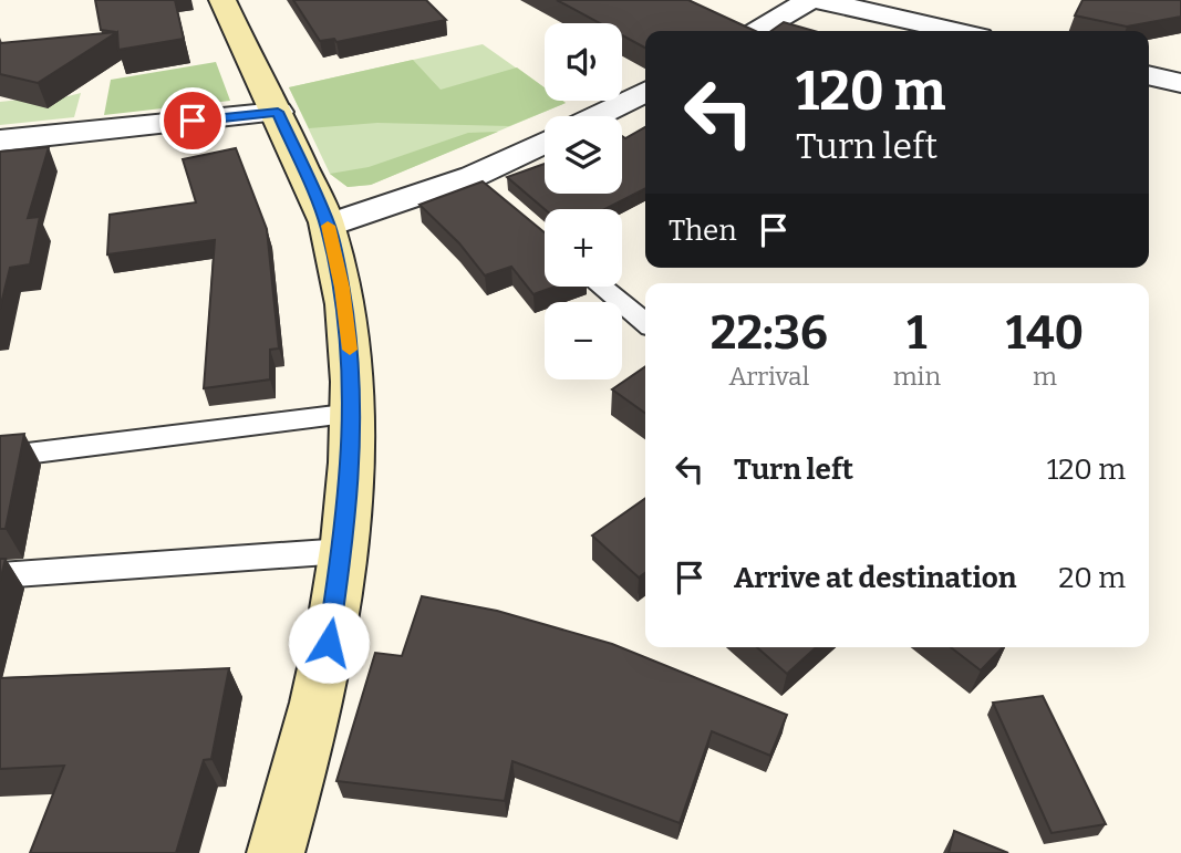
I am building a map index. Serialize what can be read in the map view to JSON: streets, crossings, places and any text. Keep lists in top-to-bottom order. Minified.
{"page":{"map_buttons":["+","−"],"turn":["120 m","Turn left"],"then":"Then","eta":["22:36","Arrival","1","min","140","m"],"list":[{"name":"Turn left","value":"120 m"},{"name":"Arrive at destination","value":"20 m"}]}}
